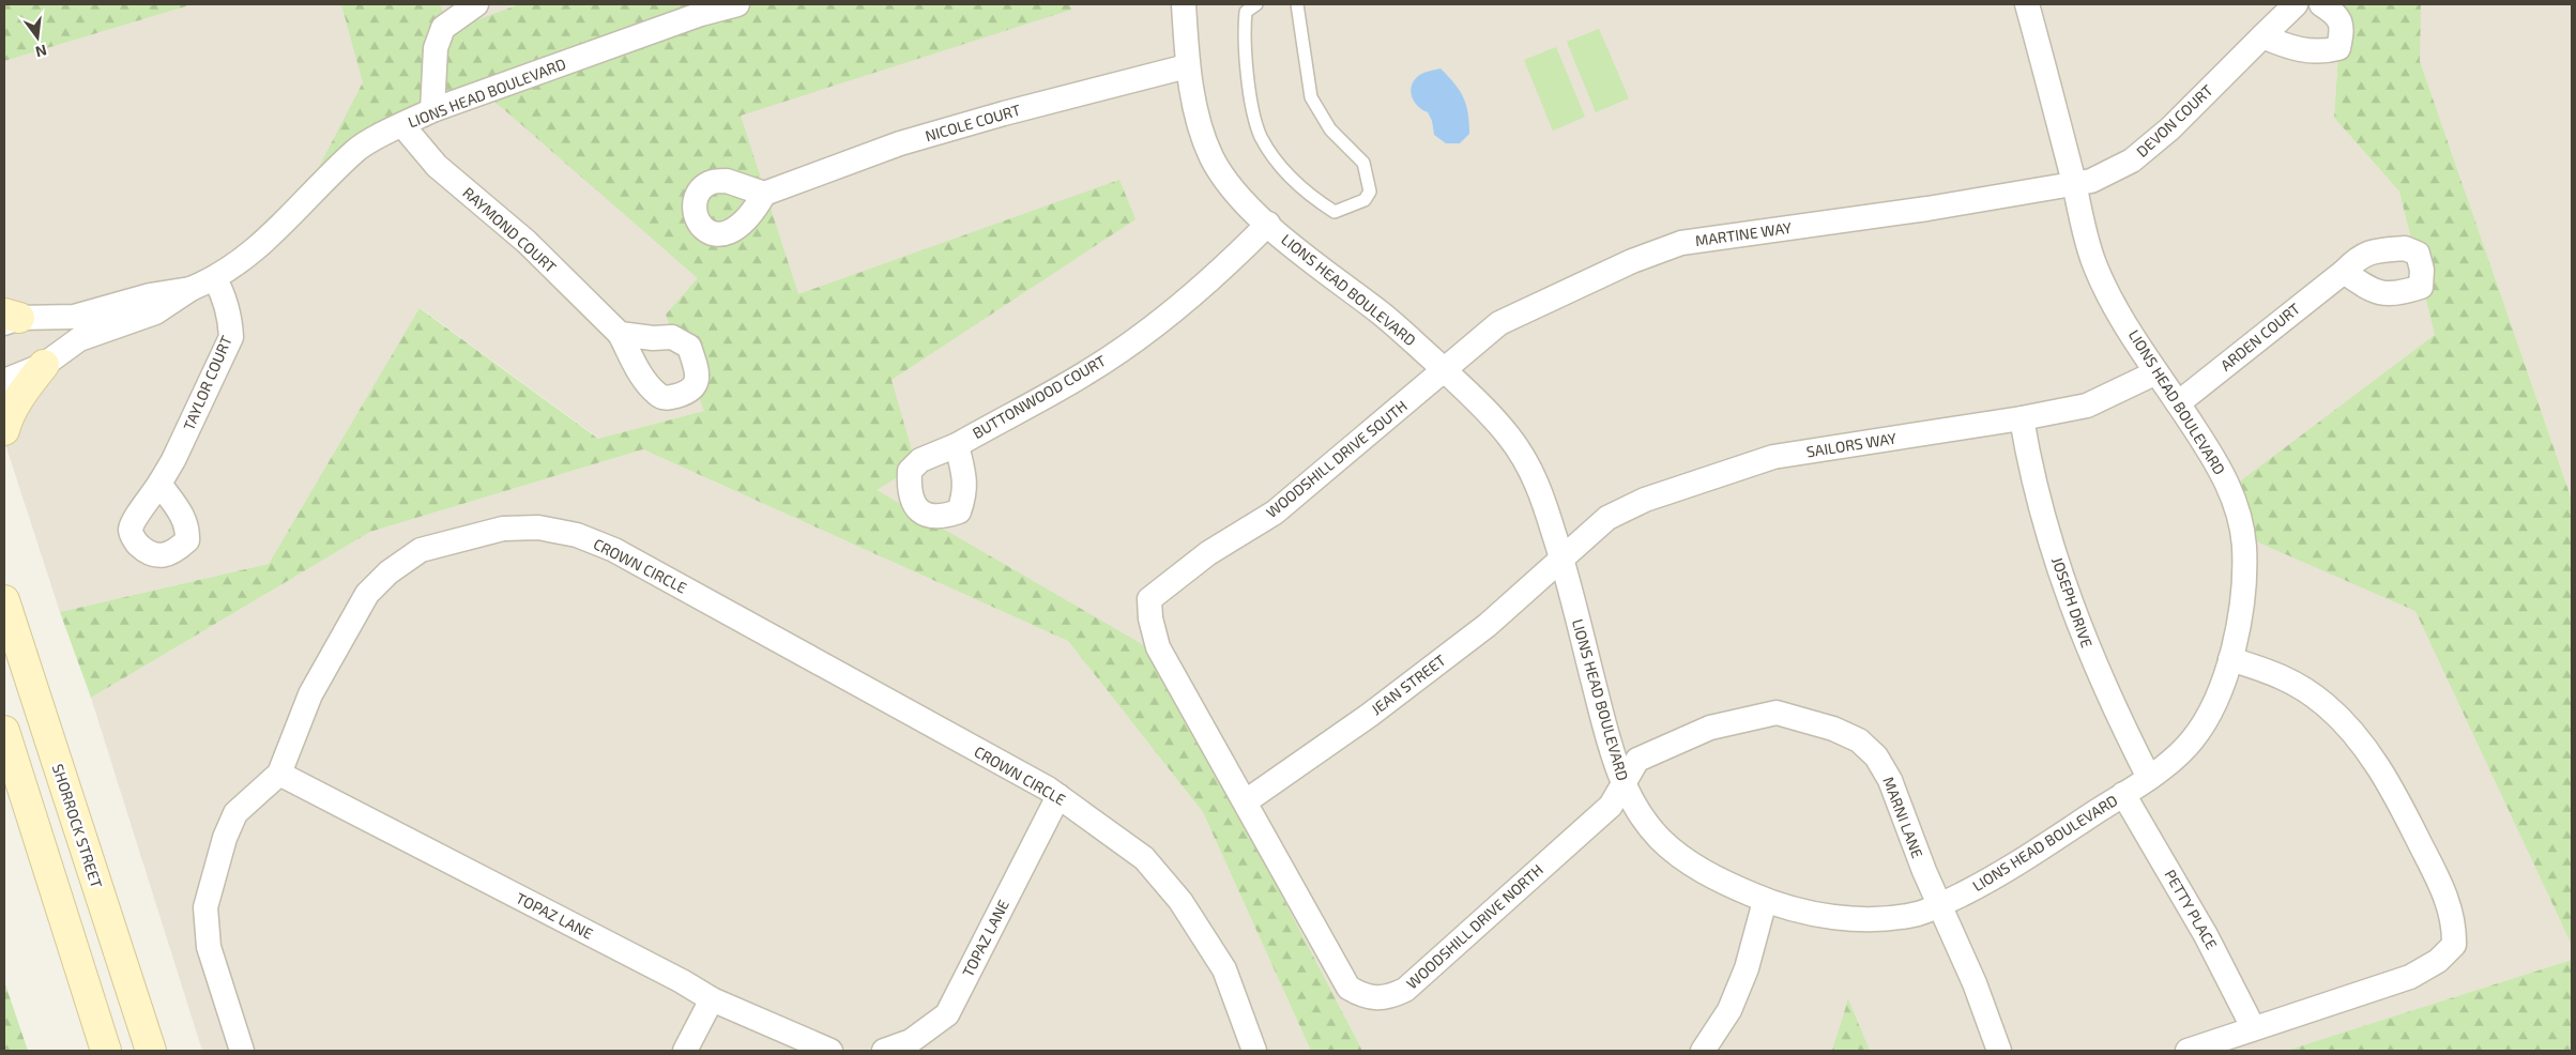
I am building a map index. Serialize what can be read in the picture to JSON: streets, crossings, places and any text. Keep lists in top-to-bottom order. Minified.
{"streets":{"main road":["SHORROCK STREET"],"street":["LIONS HEAD BOULEVARD","DEVON COURT","NICOLE COURT","RAYMOND COURT","MARTINE WAY","ARDEN COURT","TAYLOR COURT","BUTTONWOOD COURT","SAILORS WAY","WOODSHILL DRIVE SOUTH","CROWN CIRCLE","JOSEPH DRIVE","JEAN STREET","MARNI LANE","PETTY PLACE","TOPAZ LANE","WOODSHILL DRIVE NORTH"]},"crossings":[["LIONS HEAD BOULEVARD","DEVON COURT"],["LIONS HEAD BOULEVARD","NICOLE COURT"],["LIONS HEAD BOULEVARD","RAYMOND COURT"],["LIONS HEAD BOULEVARD","MARTINE WAY"],["LIONS HEAD BOULEVARD","ARDEN COURT"],["LIONS HEAD BOULEVARD","TAYLOR COURT"],["LIONS HEAD BOULEVARD","BUTTONWOOD COURT"],["LIONS HEAD BOULEVARD","SAILORS WAY"],["LIONS HEAD BOULEVARD","WOODSHILL DRIVE SOUTH"],["LIONS HEAD BOULEVARD","JOSEPH DRIVE"],["LIONS HEAD BOULEVARD","JEAN STREET"],["LIONS HEAD BOULEVARD","MARNI LANE"],["LIONS HEAD BOULEVARD","PETTY PLACE"],["LIONS HEAD BOULEVARD","WOODSHILL DRIVE NORTH"],["DEVON COURT","MARTINE WAY"],["MARTINE WAY","WOODSHILL DRIVE SOUTH"],["SAILORS WAY","JOSEPH DRIVE"],["SAILORS WAY","JEAN STREET"],["WOODSHILL DRIVE SOUTH","JEAN STREET"],["WOODSHILL DRIVE SOUTH","WOODSHILL DRIVE NORTH"],["CROWN CIRCLE","TOPAZ LANE"],["JEAN STREET","WOODSHILL DRIVE NORTH"],["MARNI LANE","WOODSHILL DRIVE NORTH"]],"north":"bottom"}
